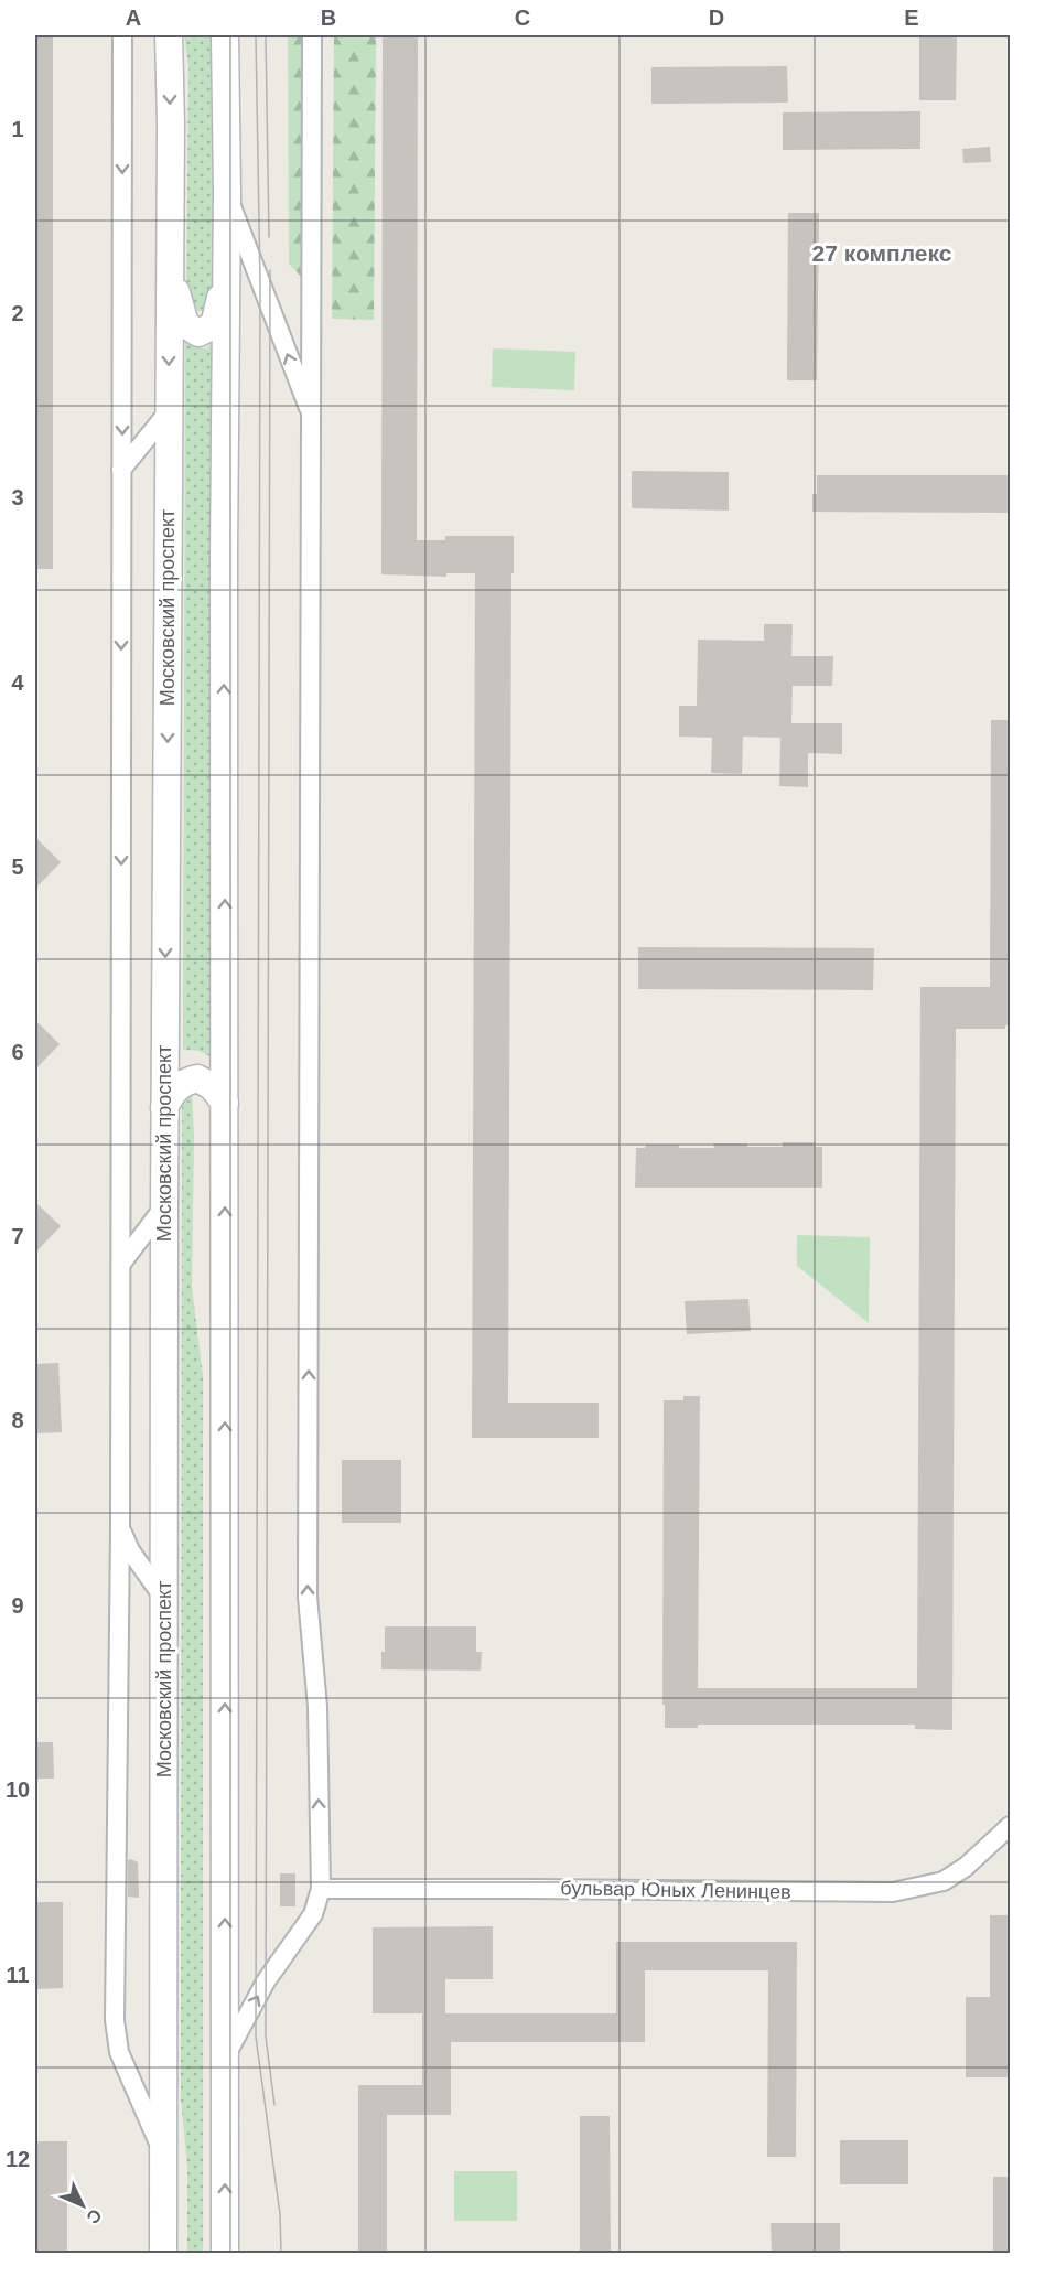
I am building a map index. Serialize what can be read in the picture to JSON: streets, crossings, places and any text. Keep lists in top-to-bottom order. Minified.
{"streets":{"main road":["Московский проспект"],"street":["бульвар Юных Ленинцев"]},"districts":["27 комплекс"],"north":"bottom right","grid":{"columns":["A","B","C","D","E"],"rows":["1","2","3","4","5","6","7","8","9","10","11","12"]}}
